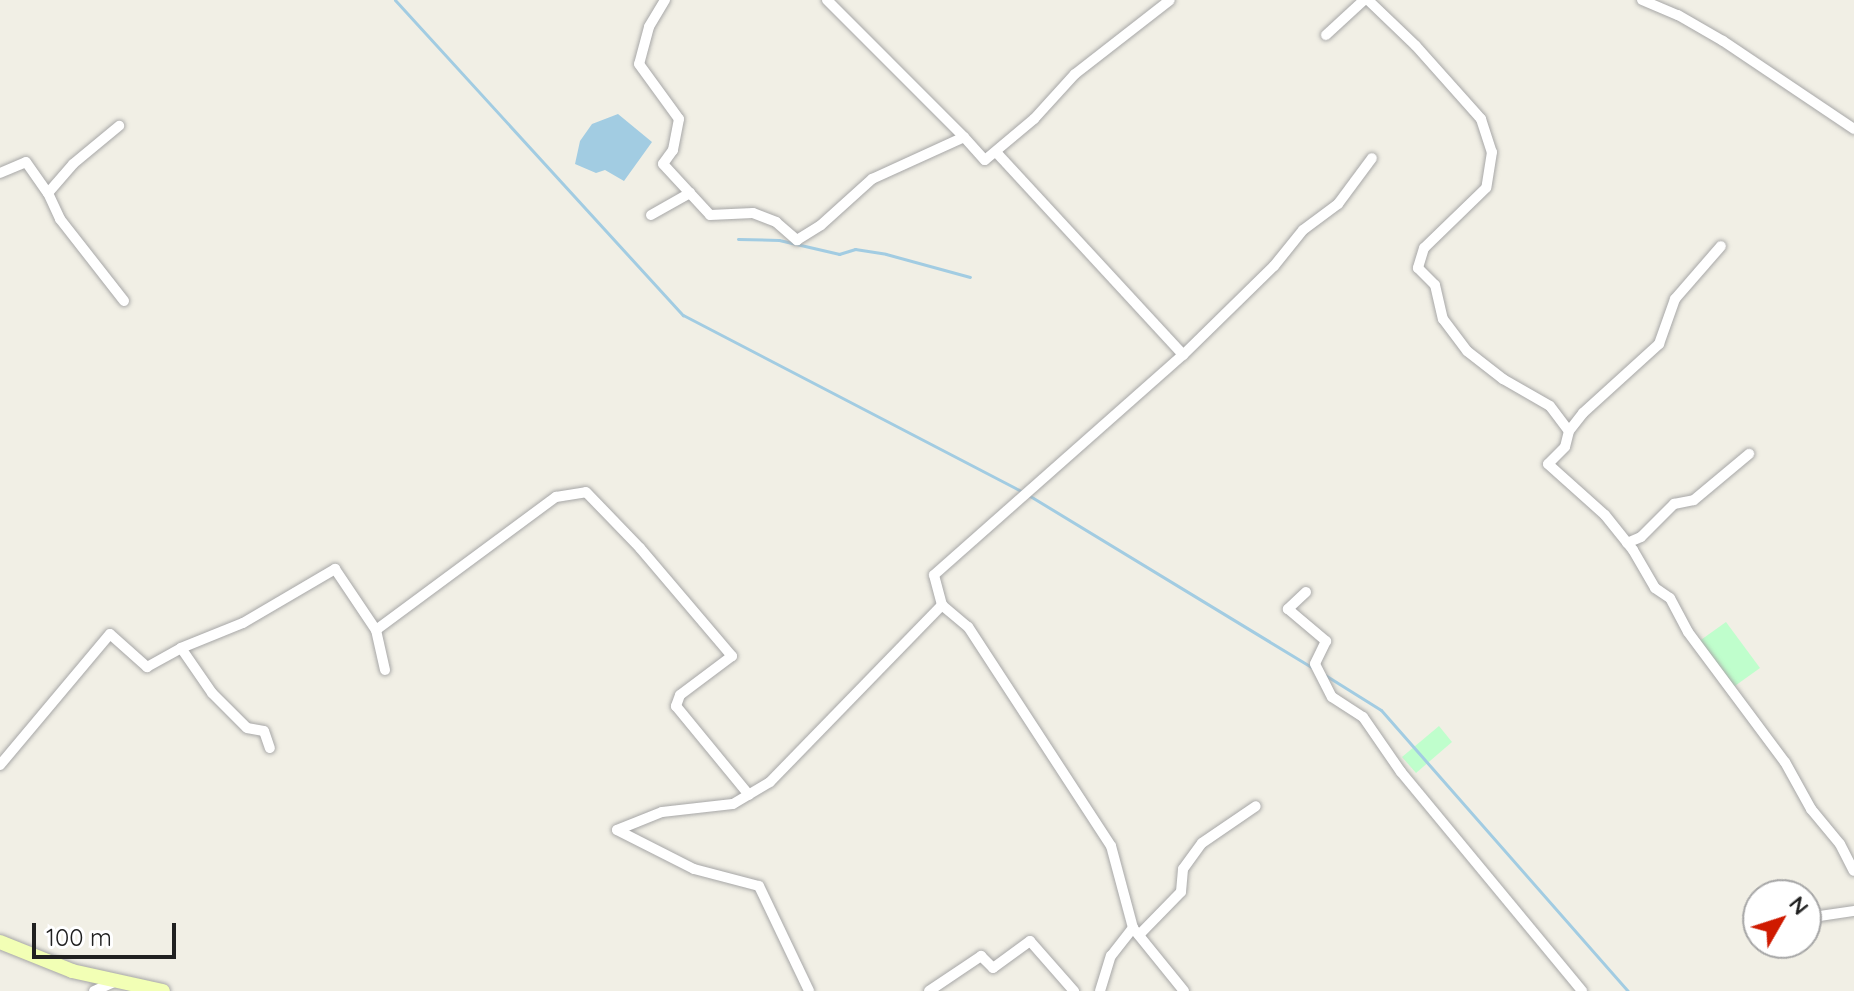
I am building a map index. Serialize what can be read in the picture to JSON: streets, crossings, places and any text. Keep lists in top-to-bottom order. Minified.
{"scale_bar":"100 m","north":"top right"}
